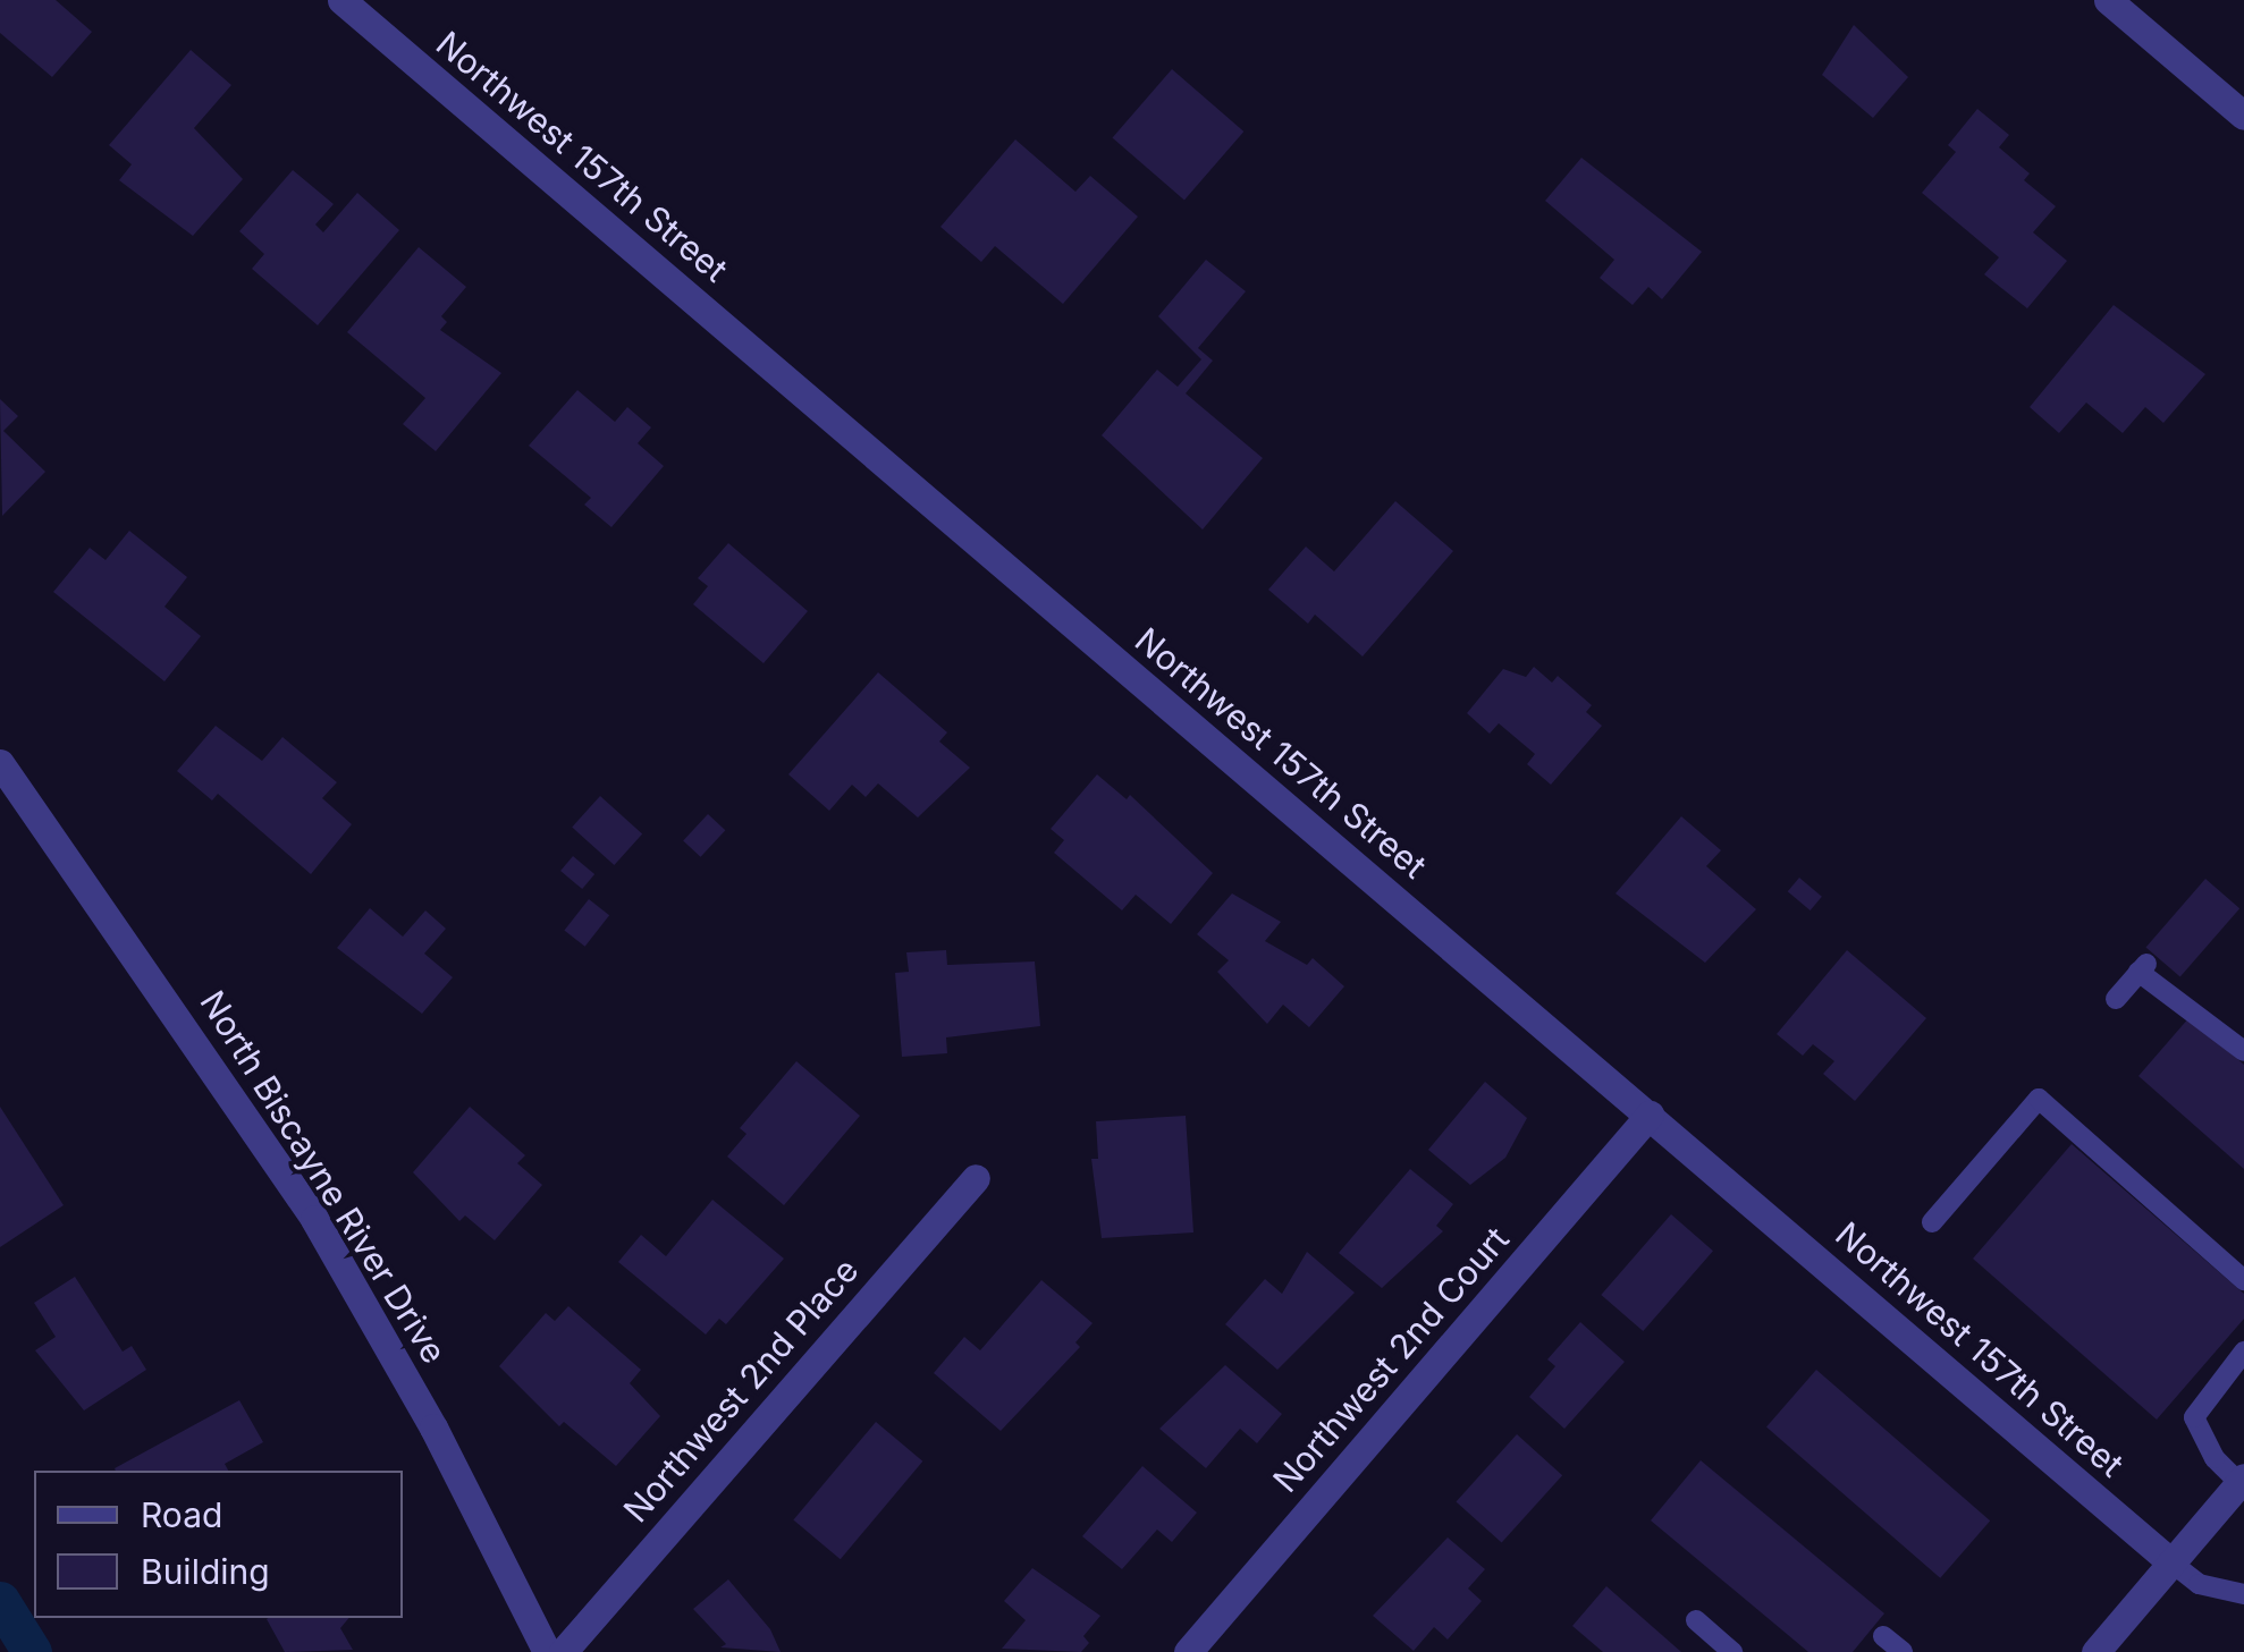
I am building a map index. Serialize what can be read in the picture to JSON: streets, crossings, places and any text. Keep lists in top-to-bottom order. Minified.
{"streets":{"street":["Northwest 157th Street","North Biscayne River Drive","Northwest 2nd Court","Northwest 2nd Place"]},"crossings":[["Northwest 157th Street","Northwest 2nd Court"]],"legend":["Road","Building"]}
